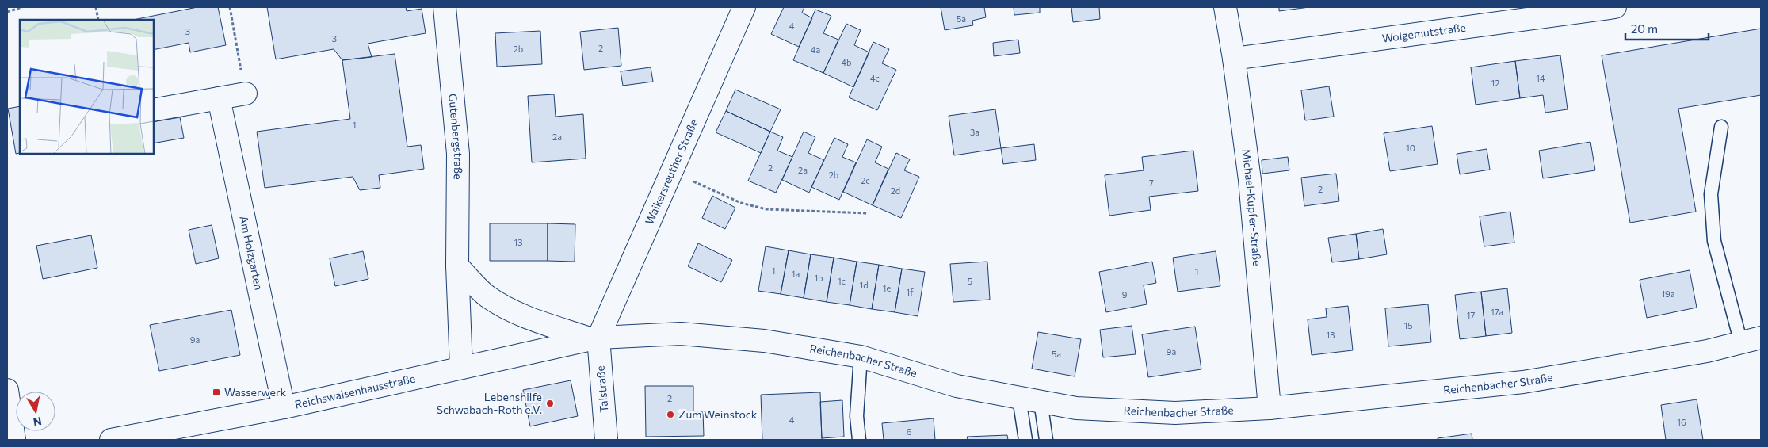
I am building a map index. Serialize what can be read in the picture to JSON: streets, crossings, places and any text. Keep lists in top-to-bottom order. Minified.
{"streets":{"street":["Wolgemutstraße","Gutenbergstraße","Waikersreuther Straße","Michael-Kupfer-Straße","Am Holzgarten","Reichenbacher Straße","Talstraße","Reichswaisenhausstraße"]},"crossings":[["Wolgemutstraße","Michael-Kupfer-Straße"],["Gutenbergstraße","Reichswaisenhausstraße"],["Waikersreuther Straße","Reichenbacher Straße"],["Waikersreuther Straße","Talstraße"],["Waikersreuther Straße","Reichswaisenhausstraße"],["Michael-Kupfer-Straße","Reichenbacher Straße"],["Am Holzgarten","Reichswaisenhausstraße"],["Reichenbacher Straße","Talstraße"],["Reichenbacher Straße","Reichswaisenhausstraße"],["Talstraße","Reichswaisenhausstraße"]],"places":{"transit":["Wasserwerk"],"other":["Lebenshilfe Schwabach-Roth e.V.","Zum Weinstock"]},"house_numbers":["5a","4","3","3","2","2b","4a","4b","4c","14","12","1","3a","2a","10","2","2a","2b","2c","7","2","2d","13","1","1","1a","1b","1c","5","1d","1e","1f","19a","9","17a","17","15","13","9a","9a","5a","2","4","16","6"],"scale_bar":"20 m","north":"bottom"}
